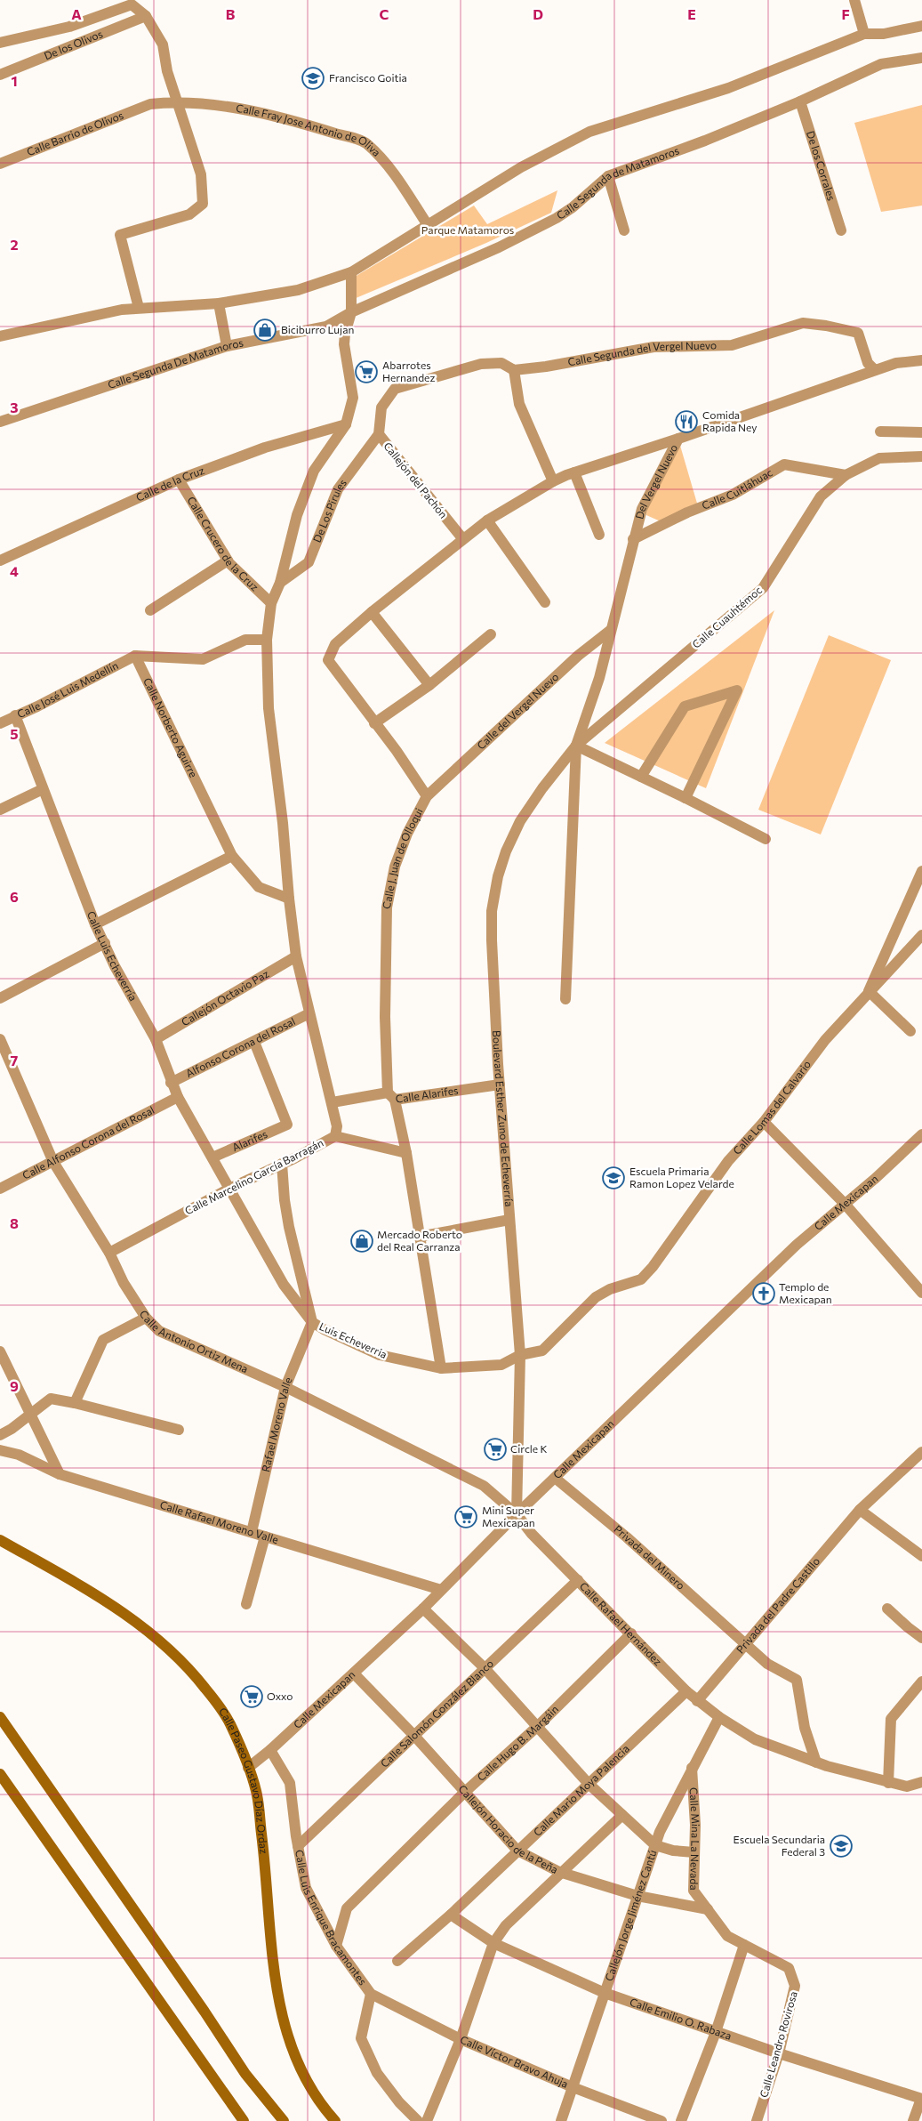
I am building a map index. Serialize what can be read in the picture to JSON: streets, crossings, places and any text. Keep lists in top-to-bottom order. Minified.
{"streets":{"main road":["Calle Paseo Gustavo Díaz Ordaz"],"street":["De los Olivos","Calle Fray Jose Antonio de Oliva","Calle Barrio de Olivos","De los Corrales","Calle Segunda de Matamoros","Calle Segunda del Vergel Nuevo","Calle Segunda De Matamoros","Callejón del Pachón","Del Vergel Nuevo","Calle de la Cruz","Calle Cuitláhuac","De Los Pirules","Calle Crucero de la Cruz","Calle Cuauhtémoc","Calle José Luis Medellín","Calle del Vergel Nuevo","Calle Norberto Aguirre","Calle J. Juan de Olloqui","Calle Luis Echeverría","Callejón Octavio Paz","Alfonso Corona del Rosal","Calle Alarifes","Calle Lomas del Calvario","Boulevard Esther Zuno de Echeverría","Alarifes","Calle Alfonso Corona del Rosal","Calle Marcelino García Barragán","Calle Mexicapan","Calle Antonio Ortiz Mena","Luis Echeverria","Rafael Moreno Valle","Calle Rafael Moreno Valle","Privada del Minero","Privada del Padre Castillo","Calle Rafael Hernández","Calle Salomón González Blanco","Calle Hugo B. Margáin","Calle Mario Moya Palencia","Callejón Horacio de la Peña","Calle Mina La Nevada","Callejón Jorge Jiménez Cantú","Calle Luis Enrique Bracamontes","Calle Emilio O. Rabaza","Calle Leandro Rovirosa","Calle Víctor Bravo Ahuja"]},"crossings":[["Calle Fray Jose Antonio de Oliva","Calle Barrio de Olivos"],["De los Corrales","Calle Segunda de Matamoros"],["Calle Segunda de Matamoros","Calle Segunda De Matamoros"],["Calle Segunda del Vergel Nuevo","Callejón del Pachón"],["Calle Segunda del Vergel Nuevo","Del Vergel Nuevo"],["Callejón del Pachón","De Los Pirules"],["Del Vergel Nuevo","Calle Cuitláhuac"],["Del Vergel Nuevo","Calle Cuauhtémoc"],["Del Vergel Nuevo","Calle del Vergel Nuevo"],["Del Vergel Nuevo","Boulevard Esther Zuno de Echeverría"],["Calle de la Cruz","Calle Crucero de la Cruz"],["Calle Cuitláhuac","Calle Cuauhtémoc"],["Calle Cuauhtémoc","Boulevard Esther Zuno de Echeverría"],["Calle José Luis Medellín","Calle Norberto Aguirre"],["Calle José Luis Medellín","Calle Luis Echeverría"],["Calle del Vergel Nuevo","Calle J. Juan de Olloqui"],["Calle J. Juan de Olloqui","Calle Alarifes"],["Calle J. Juan de Olloqui","Calle Marcelino García Barragán"],["Calle J. Juan de Olloqui","Luis Echeverria"],["Calle Luis Echeverría","Callejón Octavio Paz"],["Calle Luis Echeverría","Alfonso Corona del Rosal"],["Calle Luis Echeverría","Alarifes"],["Calle Luis Echeverría","Calle Alfonso Corona del Rosal"],["Calle Luis Echeverría","Calle Marcelino García Barragán"],["Calle Luis Echeverría","Luis Echeverria"],["Alfonso Corona del Rosal","Alarifes"],["Calle Alarifes","Boulevard Esther Zuno de Echeverría"],["Calle Lomas del Calvario","Boulevard Esther Zuno de Echeverría"],["Calle Lomas del Calvario","Luis Echeverria"],["Boulevard Esther Zuno de Echeverría","Calle Mexicapan"],["Boulevard Esther Zuno de Echeverría","Calle Antonio Ortiz Mena"],["Boulevard Esther Zuno de Echeverría","Luis Echeverria"],["Boulevard Esther Zuno de Echeverría","Calle Rafael Hernández"],["Calle Alfonso Corona del Rosal","Calle Antonio Ortiz Mena"],["Calle Marcelino García Barragán","Calle Antonio Ortiz Mena"],["Calle Marcelino García Barragán","Luis Echeverria"],["Calle Mexicapan","Calle Antonio Ortiz Mena"],["Calle Mexicapan","Calle Rafael Moreno Valle"],["Calle Mexicapan","Privada del Minero"],["Calle Mexicapan","Calle Rafael Hernández"],["Calle Mexicapan","Calle Paseo Gustavo Díaz Ordaz"],["Calle Mexicapan","Callejón Horacio de la Peña"],["Calle Mexicapan","Calle Luis Enrique Bracamontes"],["Calle Antonio Ortiz Mena","Rafael Moreno Valle"],["Calle Antonio Ortiz Mena","Calle Rafael Hernández"],["Luis Echeverria","Rafael Moreno Valle"],["Rafael Moreno Valle","Calle Rafael Moreno Valle"],["Privada del Minero","Calle Rafael Hernández"],["Privada del Padre Castillo","Calle Rafael Hernández"],["Calle Rafael Hernández","Calle Salomón González Blanco"],["Calle Rafael Hernández","Calle Hugo B. Margáin"],["Calle Rafael Hernández","Calle Mario Moya Palencia"],["Calle Rafael Hernández","Callejón Jorge Jiménez Cantú"],["Calle Salomón González Blanco","Callejón Horacio de la Peña"],["Calle Salomón González Blanco","Calle Luis Enrique Bracamontes"],["Calle Hugo B. Margáin","Callejón Horacio de la Peña"],["Calle Hugo B. Margáin","Calle Luis Enrique Bracamontes"],["Calle Mario Moya Palencia","Callejón Horacio de la Peña"],["Calle Mario Moya Palencia","Calle Emilio O. Rabaza"],["Callejón Horacio de la Peña","Calle Mina La Nevada"],["Callejón Horacio de la Peña","Callejón Jorge Jiménez Cantú"],["Calle Mina La Nevada","Callejón Jorge Jiménez Cantú"],["Calle Mina La Nevada","Calle Leandro Rovirosa"],["Callejón Jorge Jiménez Cantú","Calle Emilio O. Rabaza"],["Callejón Jorge Jiménez Cantú","Calle Víctor Bravo Ahuja"],["Calle Luis Enrique Bracamontes","Calle Víctor Bravo Ahuja"],["Calle Emilio O. Rabaza","Calle Leandro Rovirosa"]],"parks":["Parque Matamoros"],"places":{"school or university":["Francisco Goitia","Escuela Primaria Ramon Lopez Velarde","Escuela Secundaria Federal 3"],"shop":["Biciburro Lujan","Mercado Roberto del Real Carranza"],"supermarket":["Abarrotes Hernandez","Circle K","Mini Super Mexicapan","Oxxo"],"restaurant":["Comida Rapida Ney"],"church":["Templo de Mexicapan"]},"grid":{"columns":["A","B","C","D","E","F"],"rows":["1","2","3","4","5","6","7","8","9"]}}
